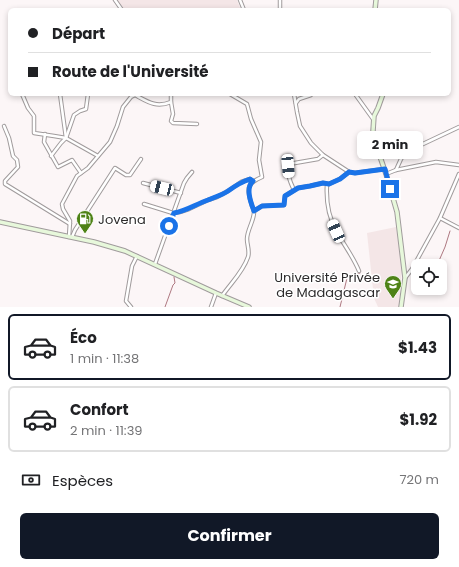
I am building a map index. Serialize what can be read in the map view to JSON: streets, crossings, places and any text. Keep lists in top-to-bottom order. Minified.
{"places":{"fuel station":["Jovena"],"school or university":["Université Privée de Madagascar"]},"page":{"banner":["Départ","Route de l'Université"],"bubble":"2 min","list":[{"name":"Éco","note":"1 min · 11:38","value":"$1.43"},{"name":"Confort","note":"2 min · 11:39","value":"$1.92"}],"pay":["Espèces","720 m"],"buttons":"Confirmer"}}
